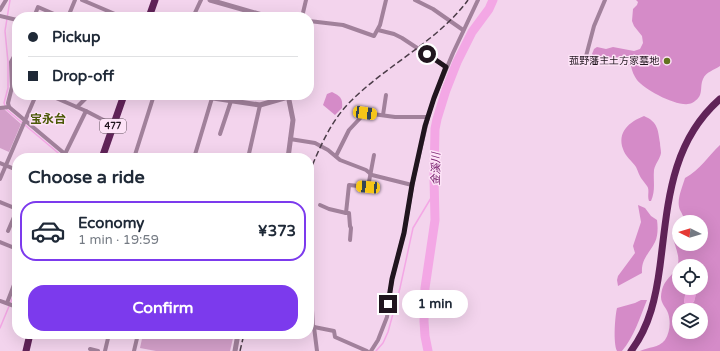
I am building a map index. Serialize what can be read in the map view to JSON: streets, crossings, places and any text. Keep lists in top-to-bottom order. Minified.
{"streets":{"highway":["477"]},"districts":["宝永台"],"water":["金溪川"],"places":["菰野藩主土方家墓地"],"north":"left","page":{"banner":["Pickup","Drop-off"],"heading":"Choose a ride","list":[{"name":"Economy","note":"1 min · 19:59","value":"¥373"}],"buttons":"Confirm","bubble":"1 min"}}
